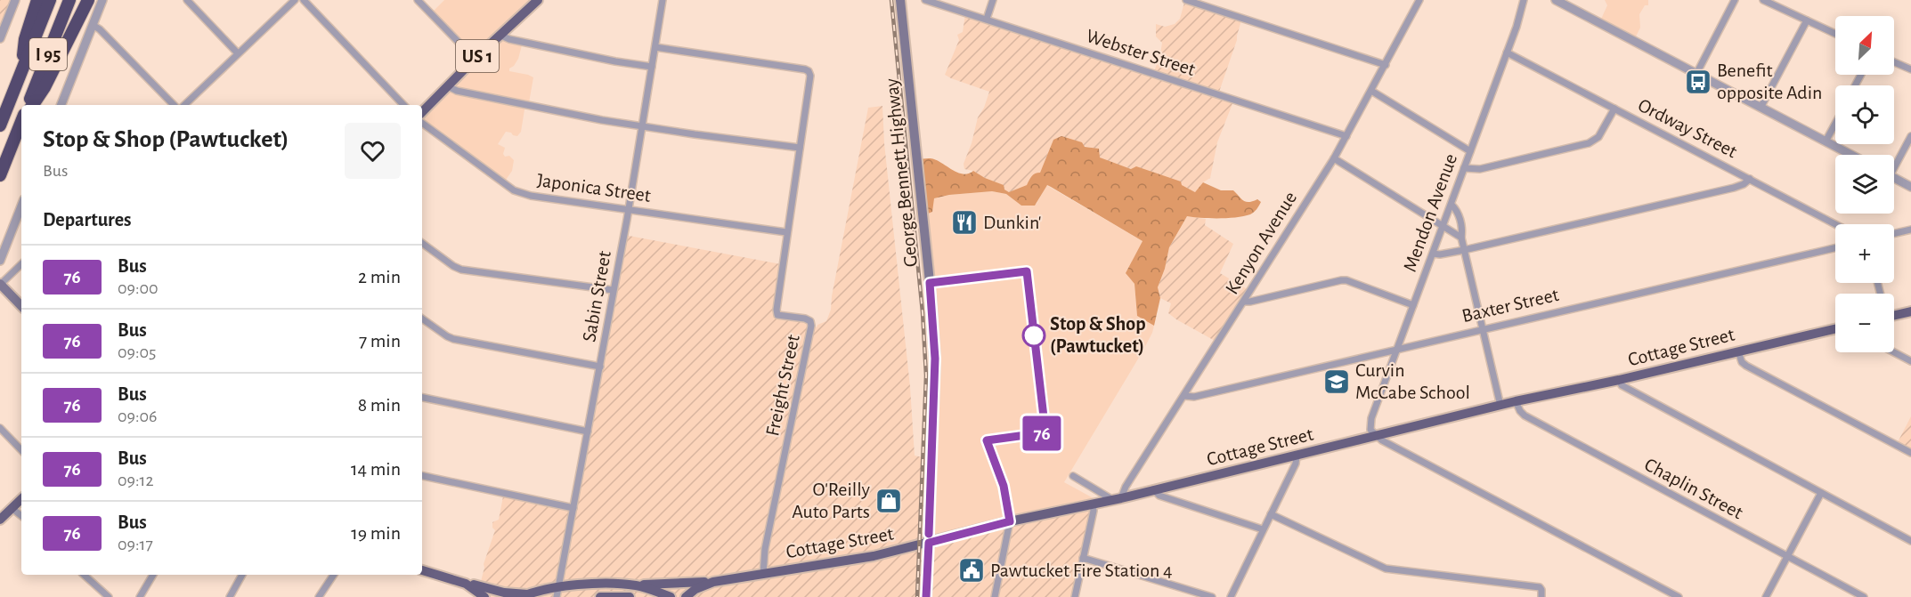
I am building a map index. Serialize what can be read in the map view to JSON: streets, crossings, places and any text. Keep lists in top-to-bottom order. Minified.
{"streets":{"highway":["I 95"],"main road":["US 1","George Bennett Highway","Cottage Street"],"street":["Webster Street","Ordway Street","Japonica Street","Mendon Avenue","Kenyon Avenue","Sabin Street","Baxter Street","Freight Street","Chaplin Street"]},"crossings":[["Webster Street","Kenyon Avenue"],["Ordway Street","Mendon Avenue"],["George Bennett Highway","Cottage Street"],["Japonica Street","Sabin Street"],["Japonica Street","Freight Street"],["Mendon Avenue","Baxter Street"],["Mendon Avenue","Cottage Street"],["Kenyon Avenue","Baxter Street"],["Kenyon Avenue","Cottage Street"],["Sabin Street","Freight Street"],["Cottage Street","Freight Street"],["Cottage Street","Chaplin Street"]],"places":{"bus stop":["Benefit opposite Adin"],"restaurant":["Dunkin'"],"other":["Stop & Shop (Pawtucket)"],"school or university":["Curvin McCabe School"],"shop":["O'Reilly Auto Parts"],"public building":["Pawtucket Fire Station 4"]},"lines":["bus line 76"],"north":"top right","page":{"on_map":"76","map_buttons":["+","−"],"heading":[["Stop & Shop (Pawtucket)","Bus"],"Departures"],"list":[{"mark":"76","name":"Bus","note":"09:00","value":"2 min"},{"mark":"76","name":"Bus","note":"09:05","value":"7 min"},{"mark":"76","name":"Bus","note":"09:06","value":"8 min"},{"mark":"76","name":"Bus","note":"09:12","value":"14 min"},{"mark":"76","name":"Bus","note":"09:17","value":"19 min"}]}}
